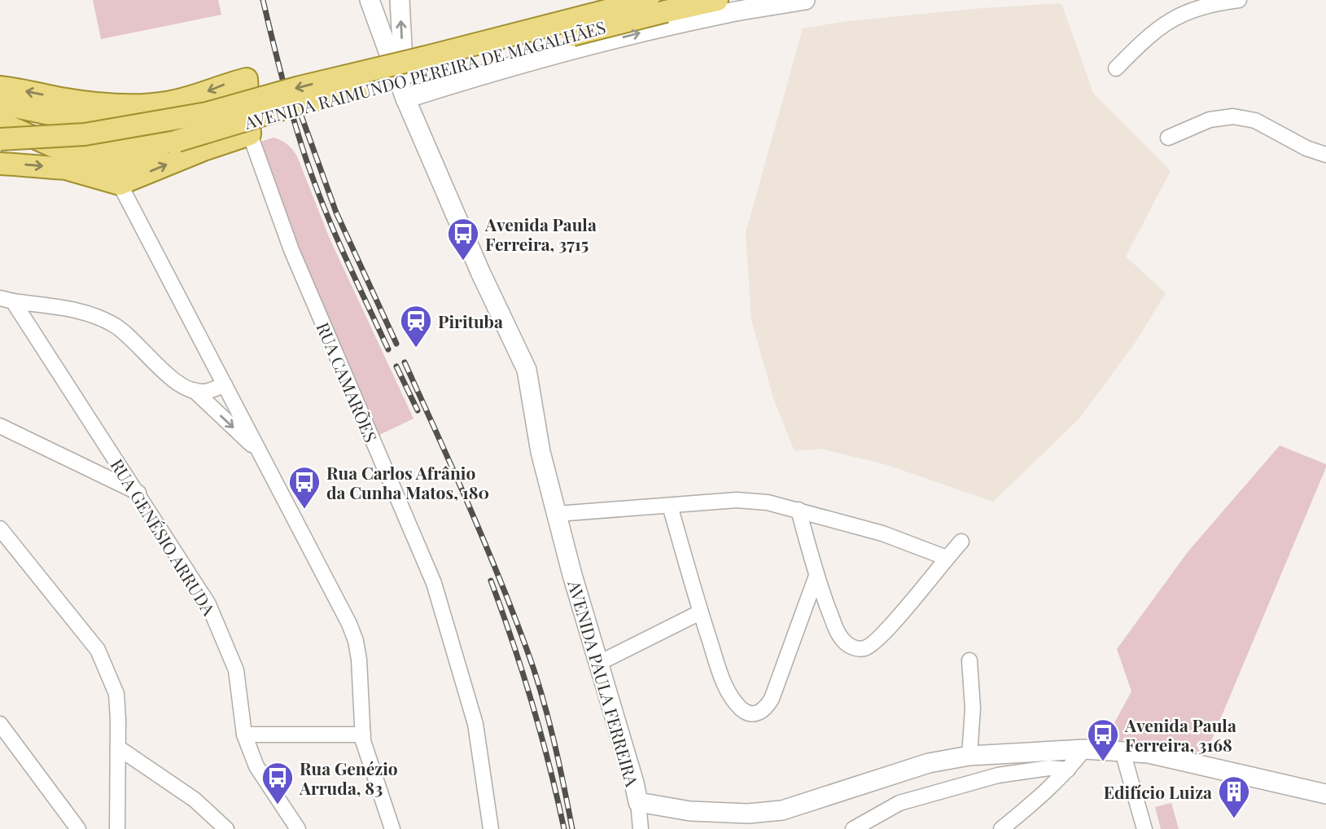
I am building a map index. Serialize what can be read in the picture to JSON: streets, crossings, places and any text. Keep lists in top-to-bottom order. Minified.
{"streets":{"main road":["AVENIDA RAIMUNDO PEREIRA DE MAGALHÃES","AVENIDA PAULA FERREIRA"],"street":["RUA CAMARÕES","RUA GENÉSIO ARRUDA"]},"places":{"bus stop":["Avenida Paula Ferreira, 3715","Rua Carlos Afrânio da Cunha Matos, 180","Avenida Paula Ferreira, 3168","Rua Genézio Arruda, 83"],"station":["Pirituba"],"building":["Edifício Luiza"]}}
